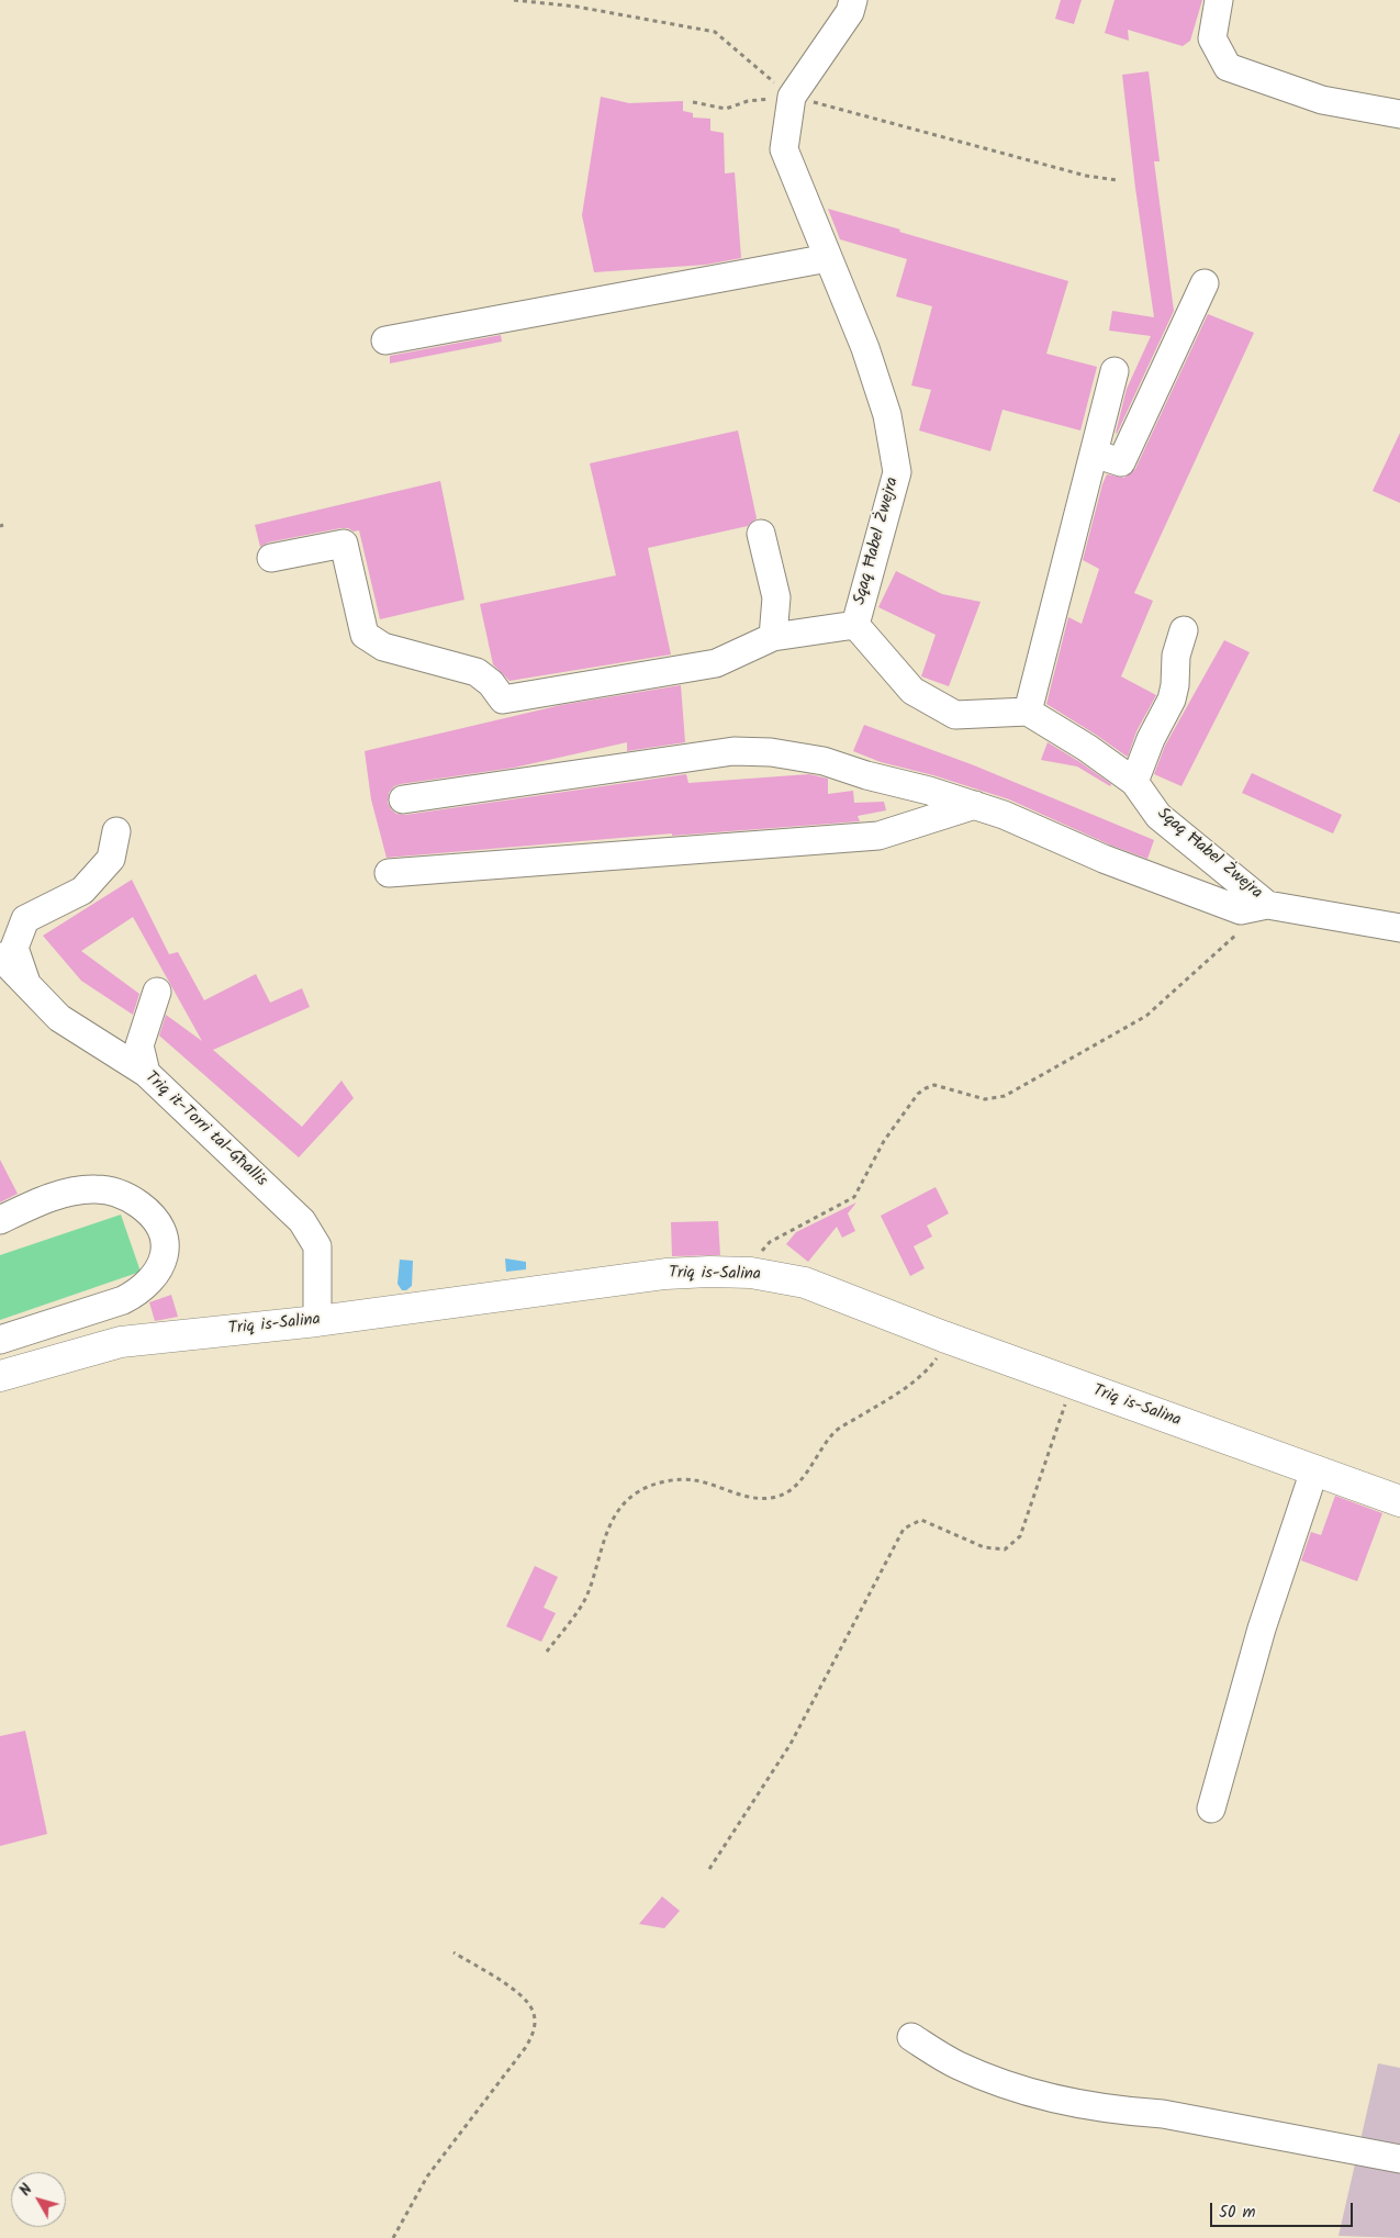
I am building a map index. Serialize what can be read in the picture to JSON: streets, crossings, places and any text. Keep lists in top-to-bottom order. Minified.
{"streets":{"main road":["Triq is-Salina"],"street":["Sqaq Ħabel Żwejra","Triq it-Torri tal-Għallis"]},"crossings":[["Triq it-Torri tal-Għallis","Triq is-Salina"]],"scale_bar":"50 m","north":"top left"}
